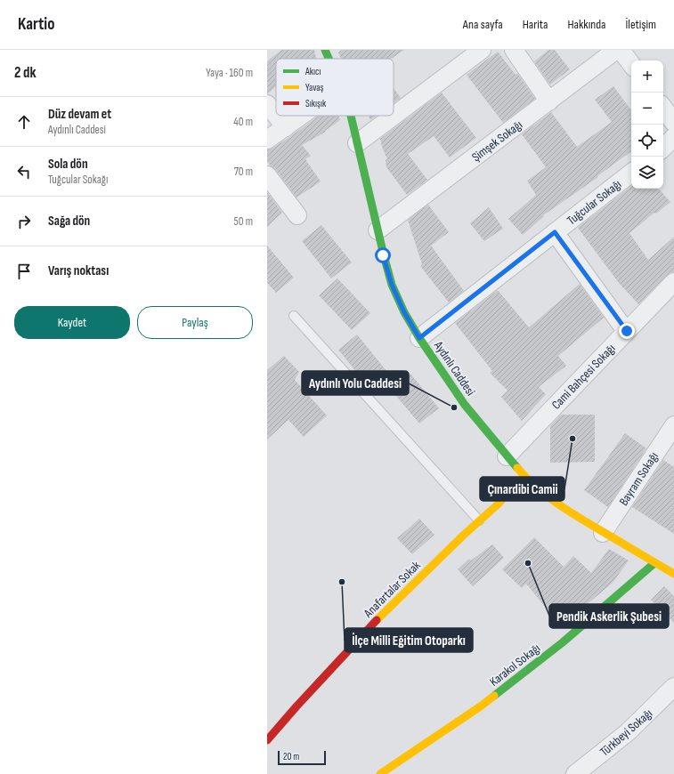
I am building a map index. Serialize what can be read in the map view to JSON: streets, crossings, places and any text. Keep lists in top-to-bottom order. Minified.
{"streets":{"street":["Şimşek Sokağı","Tuğcular Sokağı","Aydınlı Caddesi","Cami Bahçesi Sokağı","Bayram Sokağı","Anafartalar Sokak","Karakol Sokağı","Türkbeyi Sokağı"]},"crossings":[["Şimşek Sokağı","Aydınlı Caddesi"],["Tuğcular Sokağı","Aydınlı Caddesi"],["Aydınlı Caddesi","Cami Bahçesi Sokağı"],["Aydınlı Caddesi","Bayram Sokağı"],["Aydınlı Caddesi","Anafartalar Sokak"],["Aydınlı Caddesi","Karakol Sokağı"]],"places":["Aydınlı Yolu Caddesi","Çınardibi Camii","Pendik Askerlik Şubesi","İlçe Milli Eğitim Otoparkı"],"legend":["Akıcı","Yavaş","Sıkışık"],"scale_bar":"20 m","page":{"header":"Kartio","nav":["Ana sayfa","Harita","Hakkında","İletişim"],"heading":["2 dk","Yaya · 160 m"],"map_buttons":["+","−"],"list":[["Düz devam et","Aydınlı Caddesi","40 m"],["Sola dön","Tuğcular Sokağı","70 m"],["Sağa dön","50 m"],"Varış noktası"],"buttons":["Kaydet","Paylaş"],"scale":"20 m"}}
